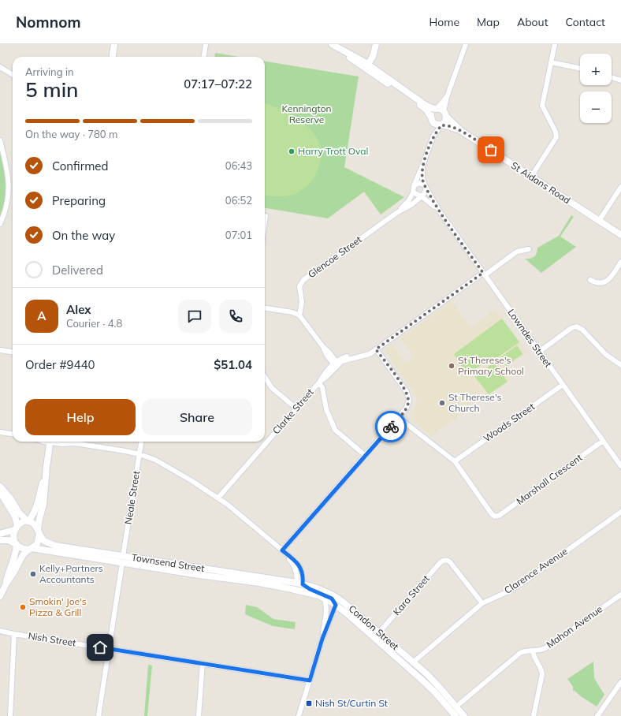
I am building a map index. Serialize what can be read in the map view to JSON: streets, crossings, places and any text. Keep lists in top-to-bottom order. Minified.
{"streets":{"main road":["St Aidans Road","Townsend Street","Clarence Avenue","Condon Street"],"street":["Glencoe Street","Lowndes Street","Clarke Street","Woods Street","Marshall Crescent","Neale Street","Kara Street","Mahon Avenue","Nish Street"]},"crossings":[["Glencoe Street","Lowndes Street"],["Lowndes Street","Woods Street"],["Lowndes Street","Marshall Crescent"],["Clarke Street","Marshall Crescent"],["Woods Street","Marshall Crescent"],["Neale Street","Townsend Street"],["Townsend Street","Condon Street"],["Clarence Avenue","Condon Street"],["Kara Street","Condon Street"],["Mahon Avenue","Condon Street"]],"parks":["Kennington Reserve"],"places":{"other":["Harry Trott Oval","St Therese's Primary School","St Therese's Church","Kelly+Partners Accountants","Smokin' Joe's Pizza & Grill"],"transit":["Nish St/Curtin St"]},"page":{"header":"Nomnom","nav":["Home","Map","About","Contact"],"map_buttons":["+","−"],"heading":["5 min","Arriving in","07:17–07:22"],"panel":["Alex","Courier · 4.8","Order #9440","$51.04"],"bar":"On the way · 780 m","list":[["Confirmed","06:43"],["Preparing","06:52"],["On the way","07:01"],"Delivered"],"round":"A","buttons":["Help","Share"]}}
